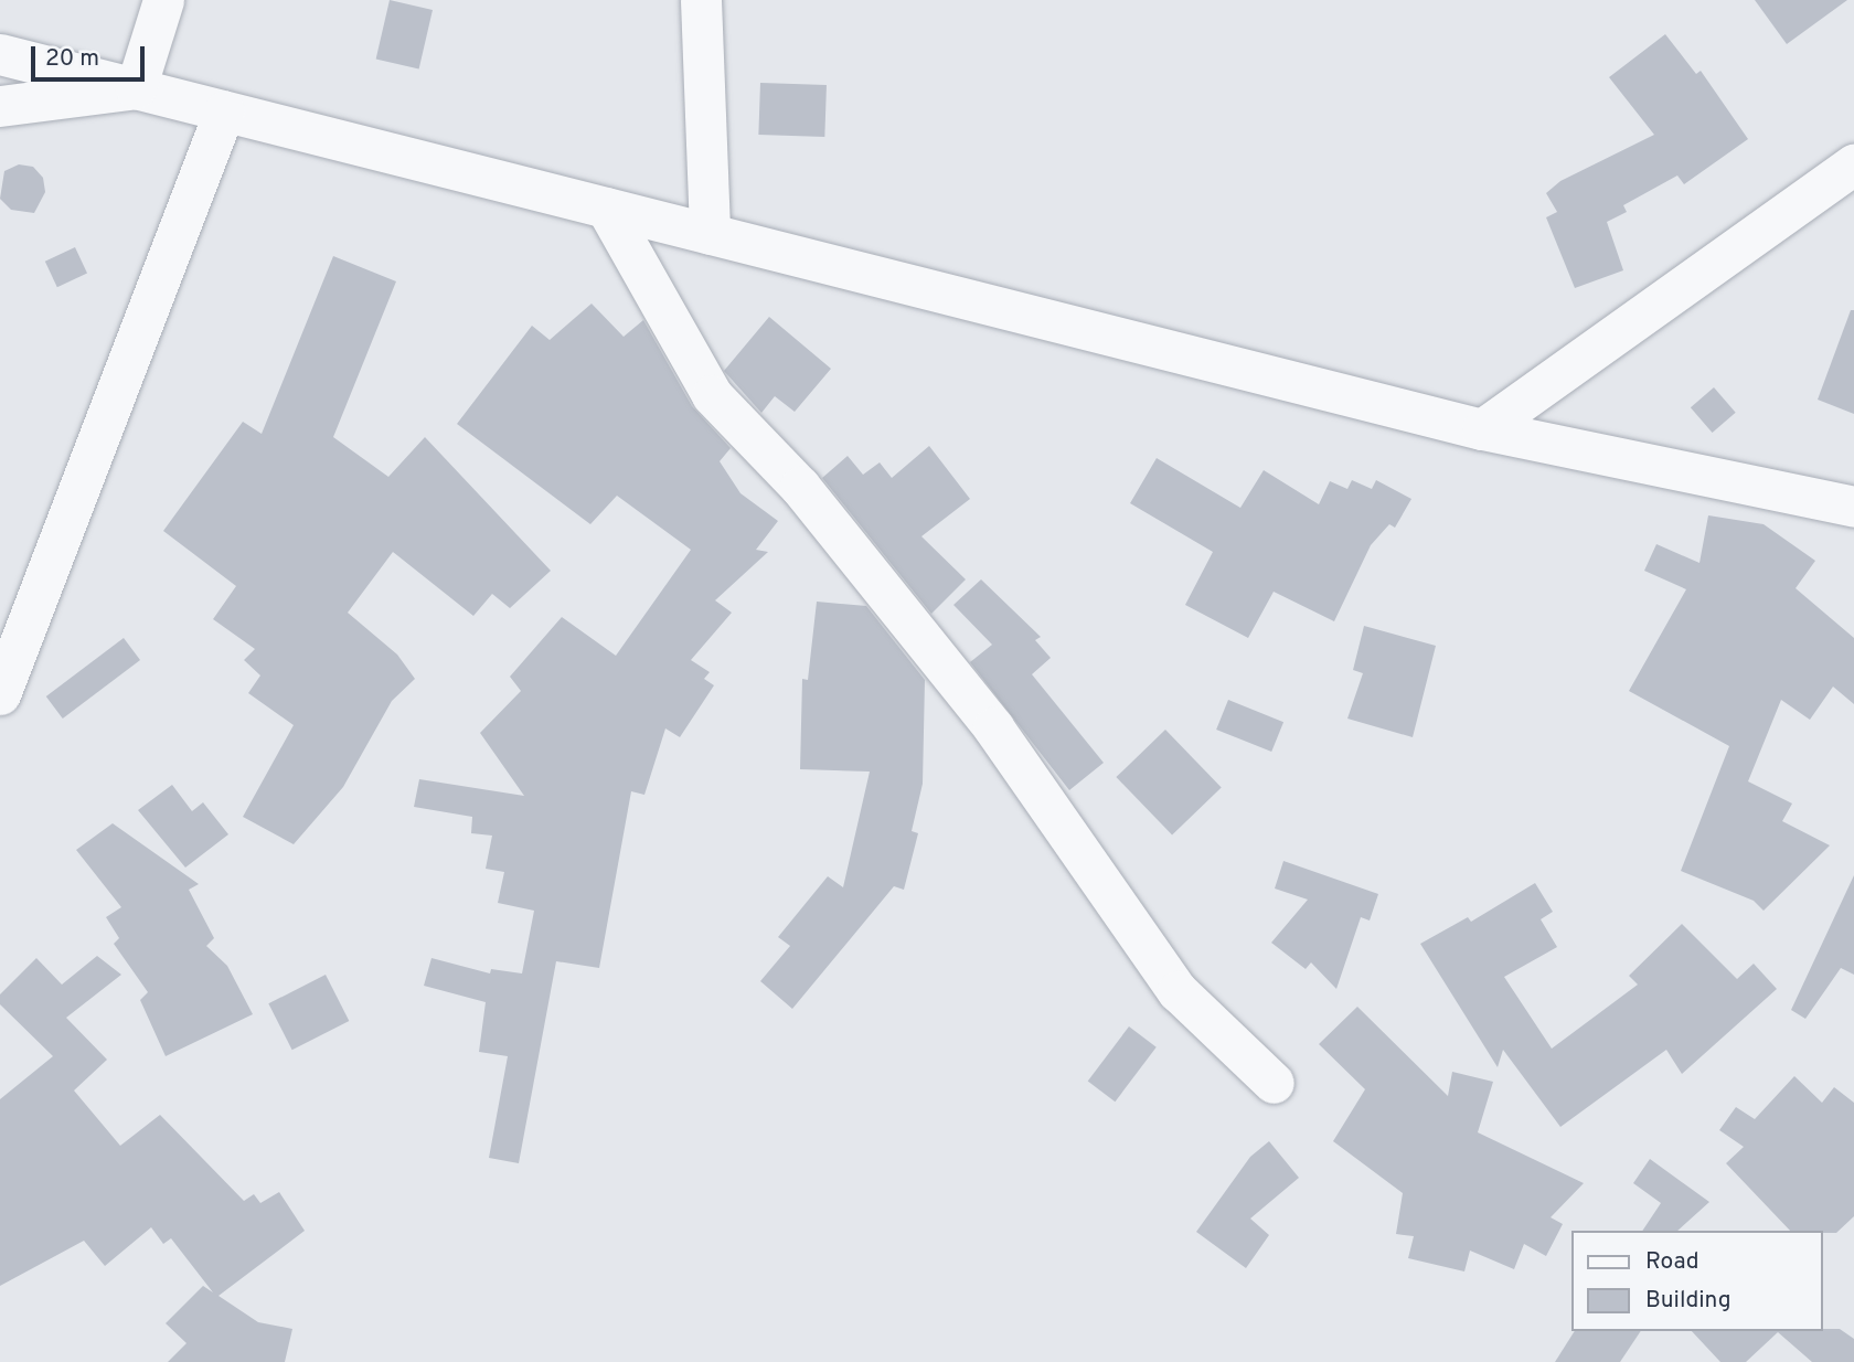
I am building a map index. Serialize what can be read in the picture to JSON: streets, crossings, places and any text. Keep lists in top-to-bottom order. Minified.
{"legend":["Road","Building"],"scale_bar":"20 m"}
